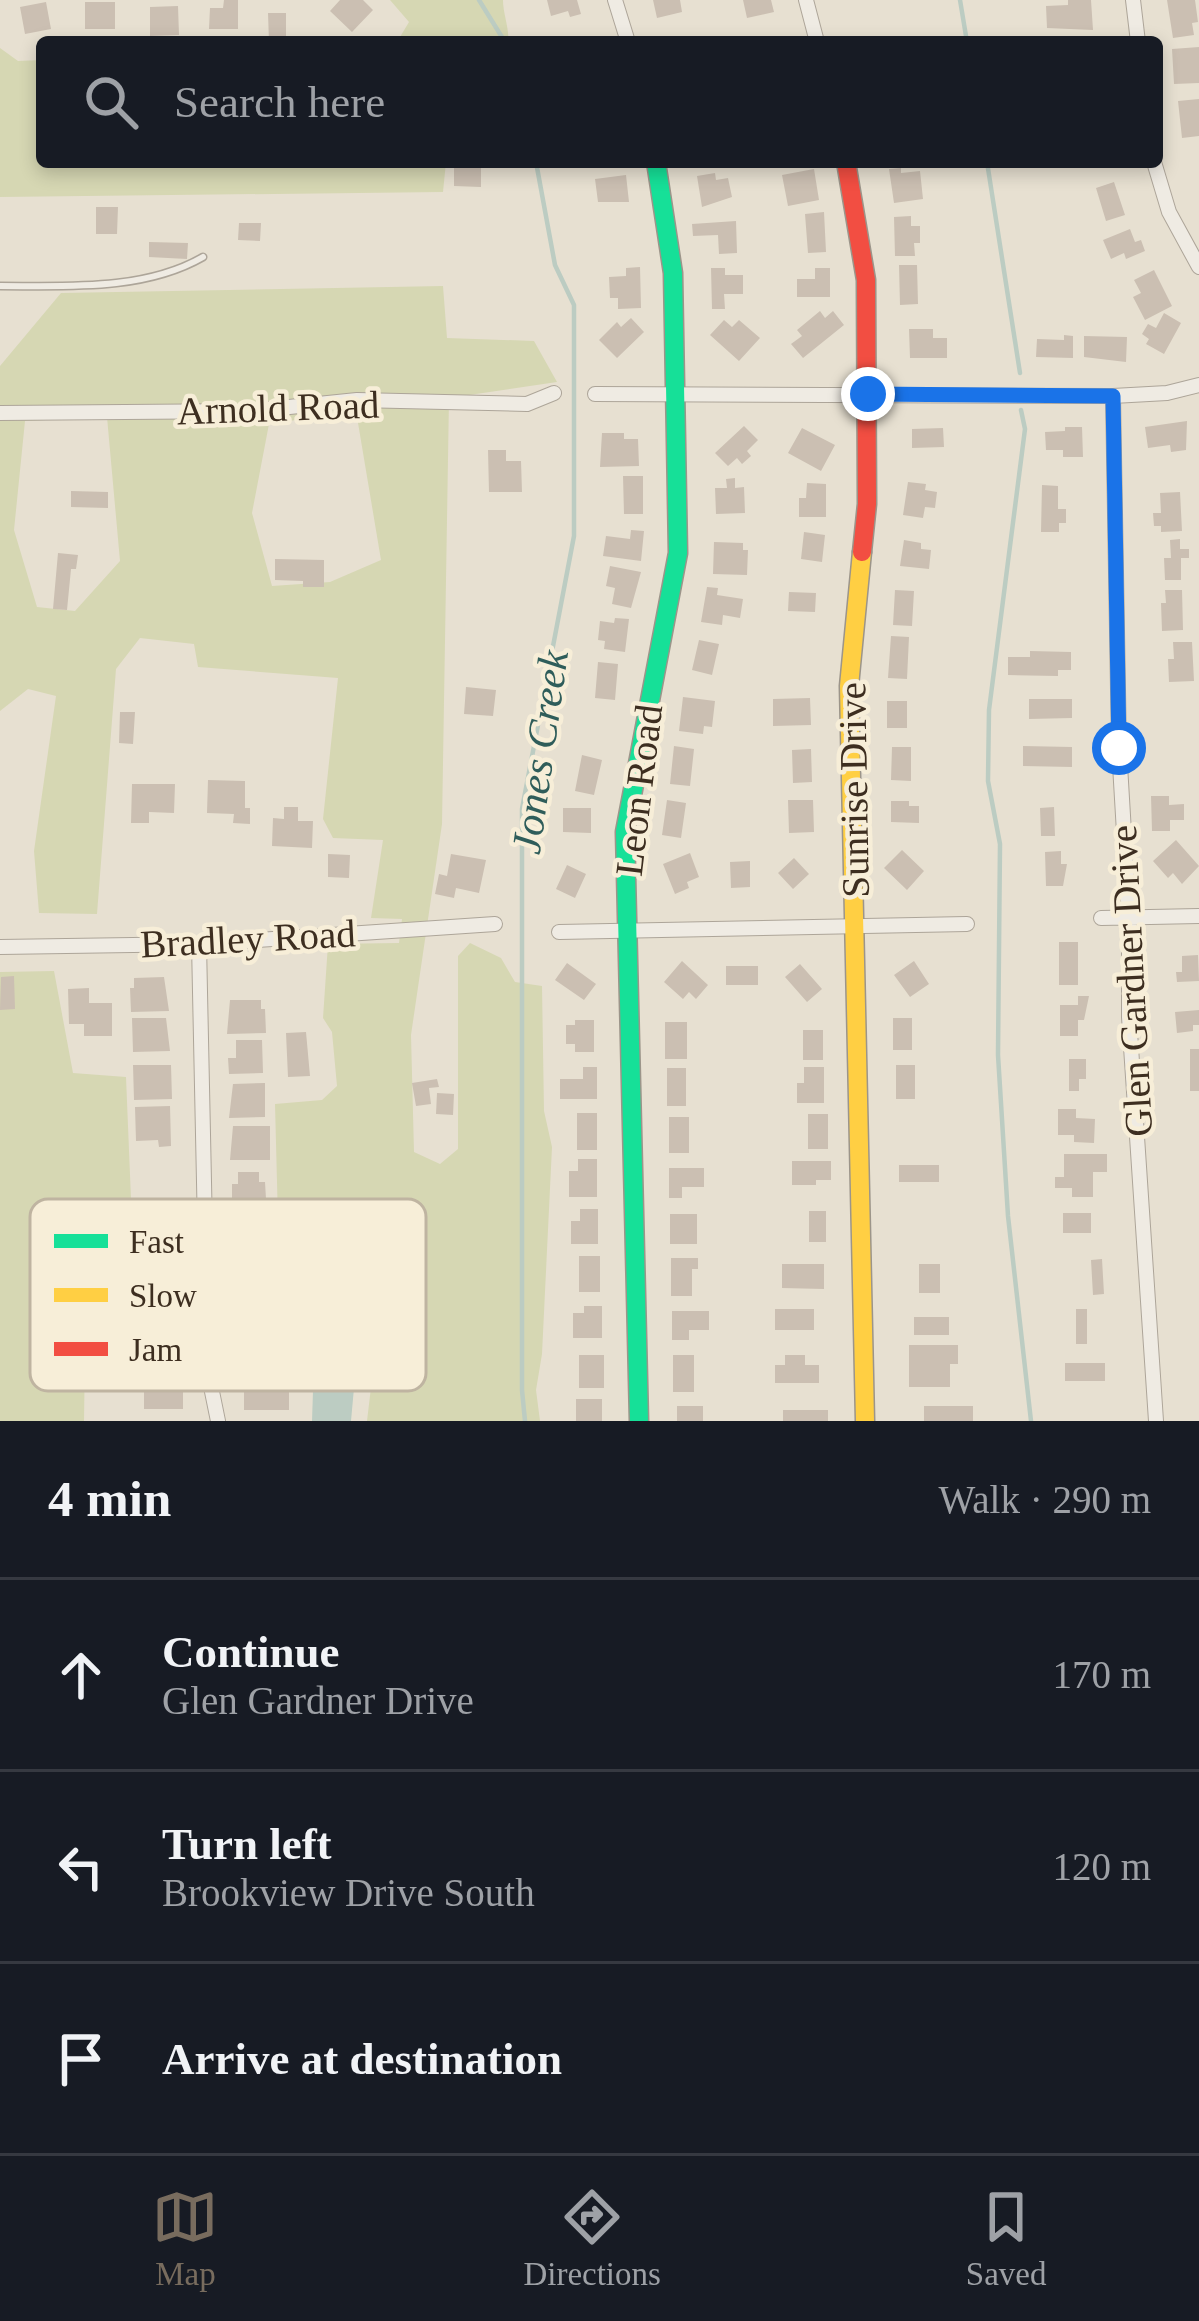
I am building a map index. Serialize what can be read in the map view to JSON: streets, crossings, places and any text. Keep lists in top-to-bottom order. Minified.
{"streets":{"street":["Arnold Road","Leon Road","Sunrise Drive","Bradley Road","Glen Gardner Drive"]},"water":["Jones Creek"],"legend":["Fast","Slow","Jam"],"page":{"search":"Search here","heading":["4 min","Walk · 290 m"],"list":[["Continue","Glen Gardner Drive","170 m"],["Turn left","Brookview Drive South","120 m"],"Arrive at destination"],"nav":["Map","Directions","Saved"]}}
